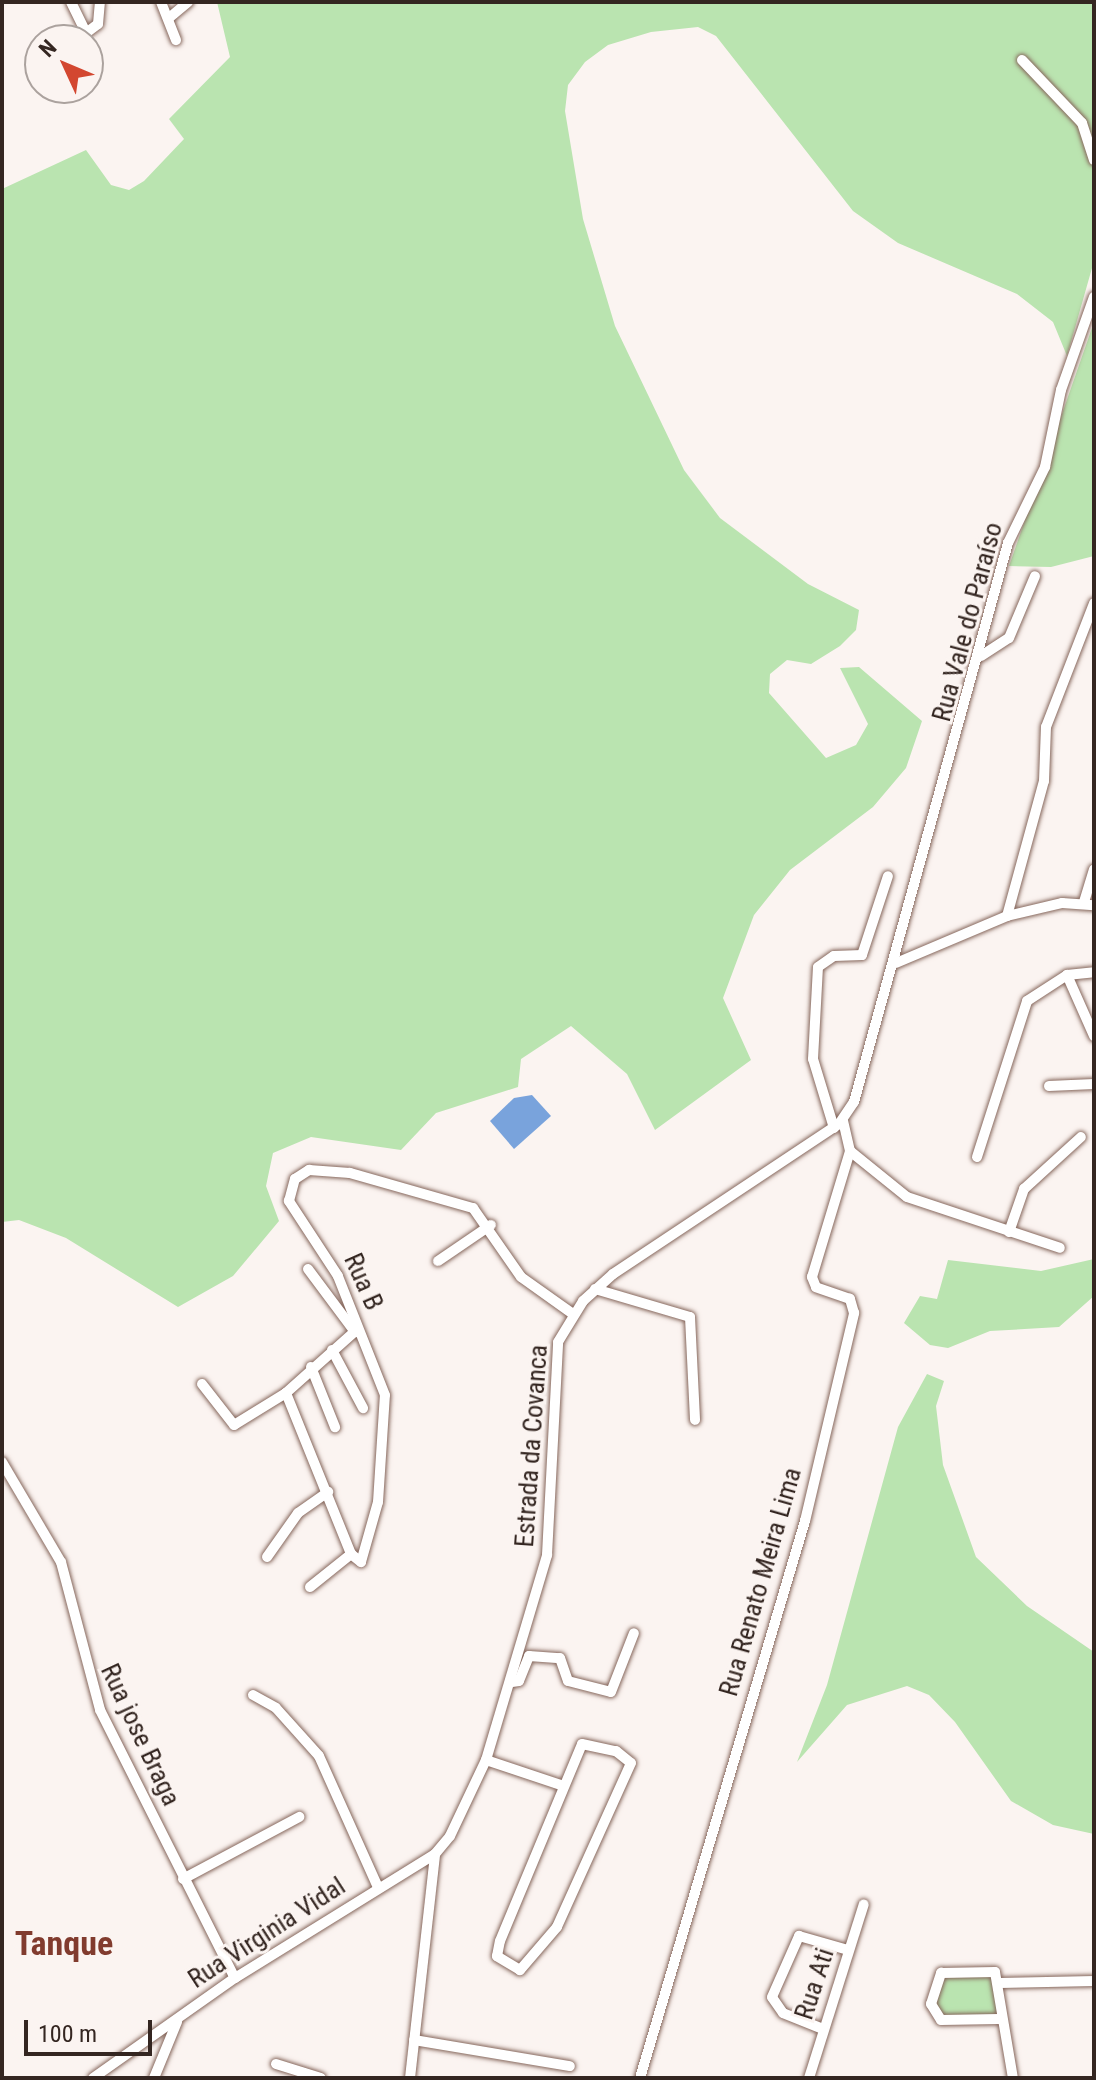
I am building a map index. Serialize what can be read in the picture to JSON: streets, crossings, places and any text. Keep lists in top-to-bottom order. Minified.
{"streets":{"street":["Rua Vale do Paraíso","Rua B","Estrada da Covanca","Rua Renato Meira Lima","Rua jose Braga","Rua Virginia Vidal","Rua Ati"]},"crossings":[["Rua B","Estrada da Covanca"],["Estrada da Covanca","Rua Renato Meira Lima"],["Estrada da Covanca","Rua Virginia Vidal"],["Rua jose Braga","Rua Virginia Vidal"]],"districts":["Tanque"],"scale_bar":"100 m","north":"top left"}
